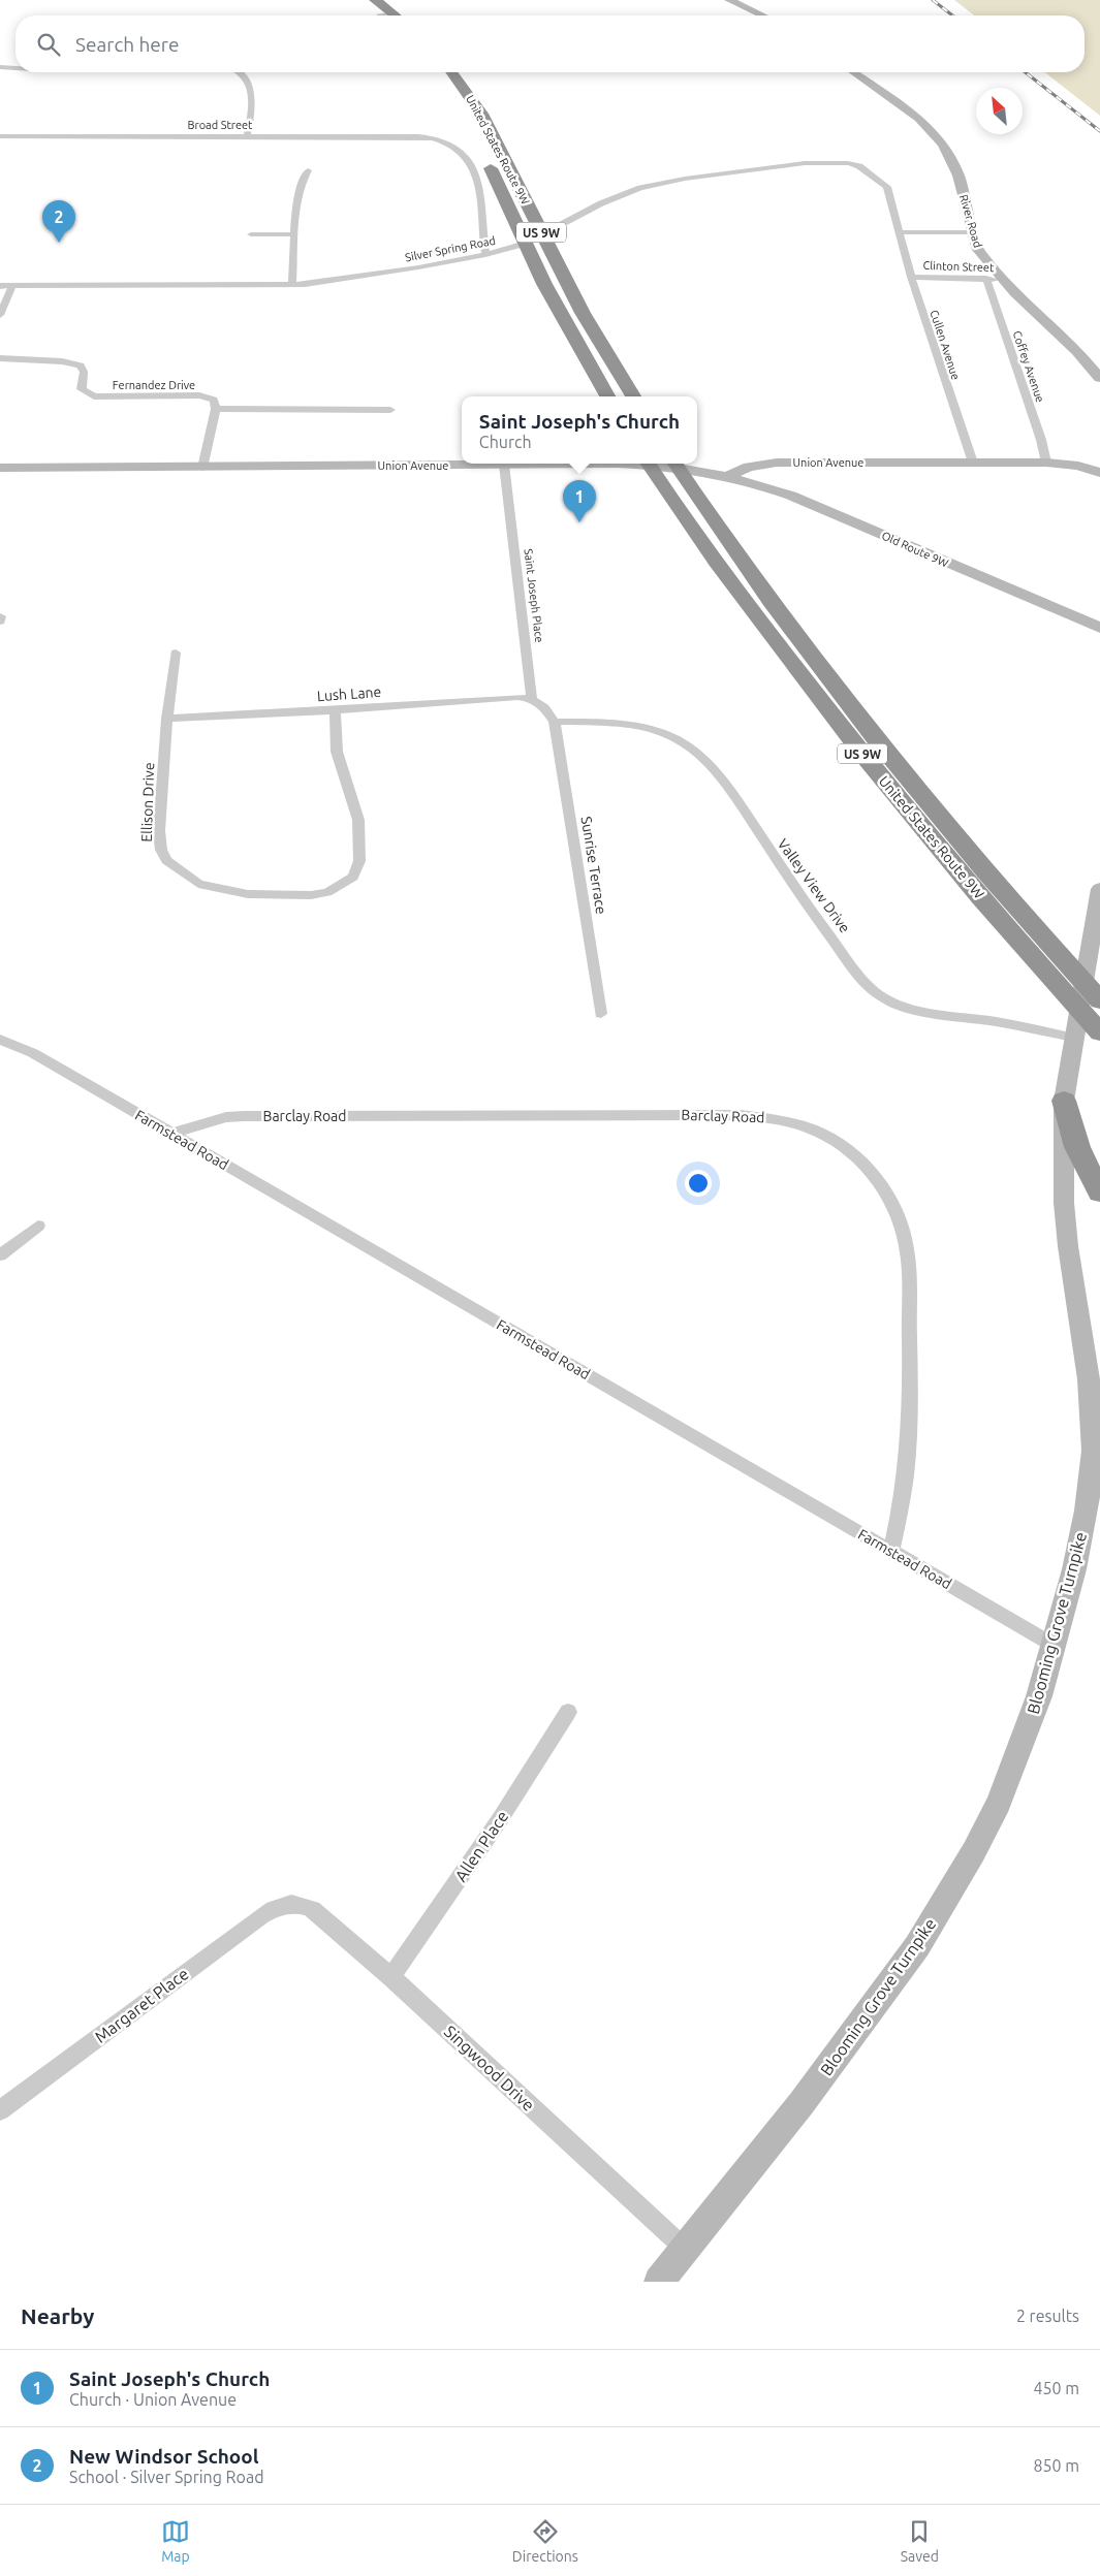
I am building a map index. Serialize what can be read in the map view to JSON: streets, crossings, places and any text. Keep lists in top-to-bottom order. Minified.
{"streets":{"highway":["United States Route 9W","US 9W"],"street":["Broad Street","River Road","Silver Spring Road","Clinton Street","Cullen Avenue","Coffey Avenue","Fernandez Drive","Union Avenue","Old Route 9W","Saint Joseph Place","Lush Lane","Ellison Drive","Sunrise Terrace","Valley View Drive","Barclay Road","Farmstead Road","Blooming Grove Turnpike","Allen Place","Margaret Place","Singwood Drive"]},"crossings":[["Broad Street","Silver Spring Road"],["United States Route 9W","Silver Spring Road"],["United States Route 9W","Union Avenue"],["River Road","Clinton Street"],["Silver Spring Road","Cullen Avenue"],["Clinton Street","Cullen Avenue"],["Clinton Street","Coffey Avenue"],["Cullen Avenue","Union Avenue"],["Coffey Avenue","Union Avenue"],["Union Avenue","Old Route 9W"],["Union Avenue","Saint Joseph Place"],["Saint Joseph Place","Lush Lane"],["Lush Lane","Ellison Drive"],["Sunrise Terrace","Valley View Drive"],["Valley View Drive","Blooming Grove Turnpike"],["Barclay Road","Farmstead Road"],["Farmstead Road","Blooming Grove Turnpike"],["Blooming Grove Turnpike","Singwood Drive"],["Allen Place","Singwood Drive"],["Margaret Place","Singwood Drive"]],"north":"top left","page":{"search":"Search here","pins":["2","1"],"popup":["Saint Joseph's Church","Church"],"heading":["Nearby","2 results"],"list":[{"mark":"1","name":"Saint Joseph's Church","note":"Church · Union Avenue","value":"450 m"},{"mark":"2","name":"New Windsor School","note":"School · Silver Spring Road","value":"850 m"}],"nav":["Map","Directions","Saved"]}}
